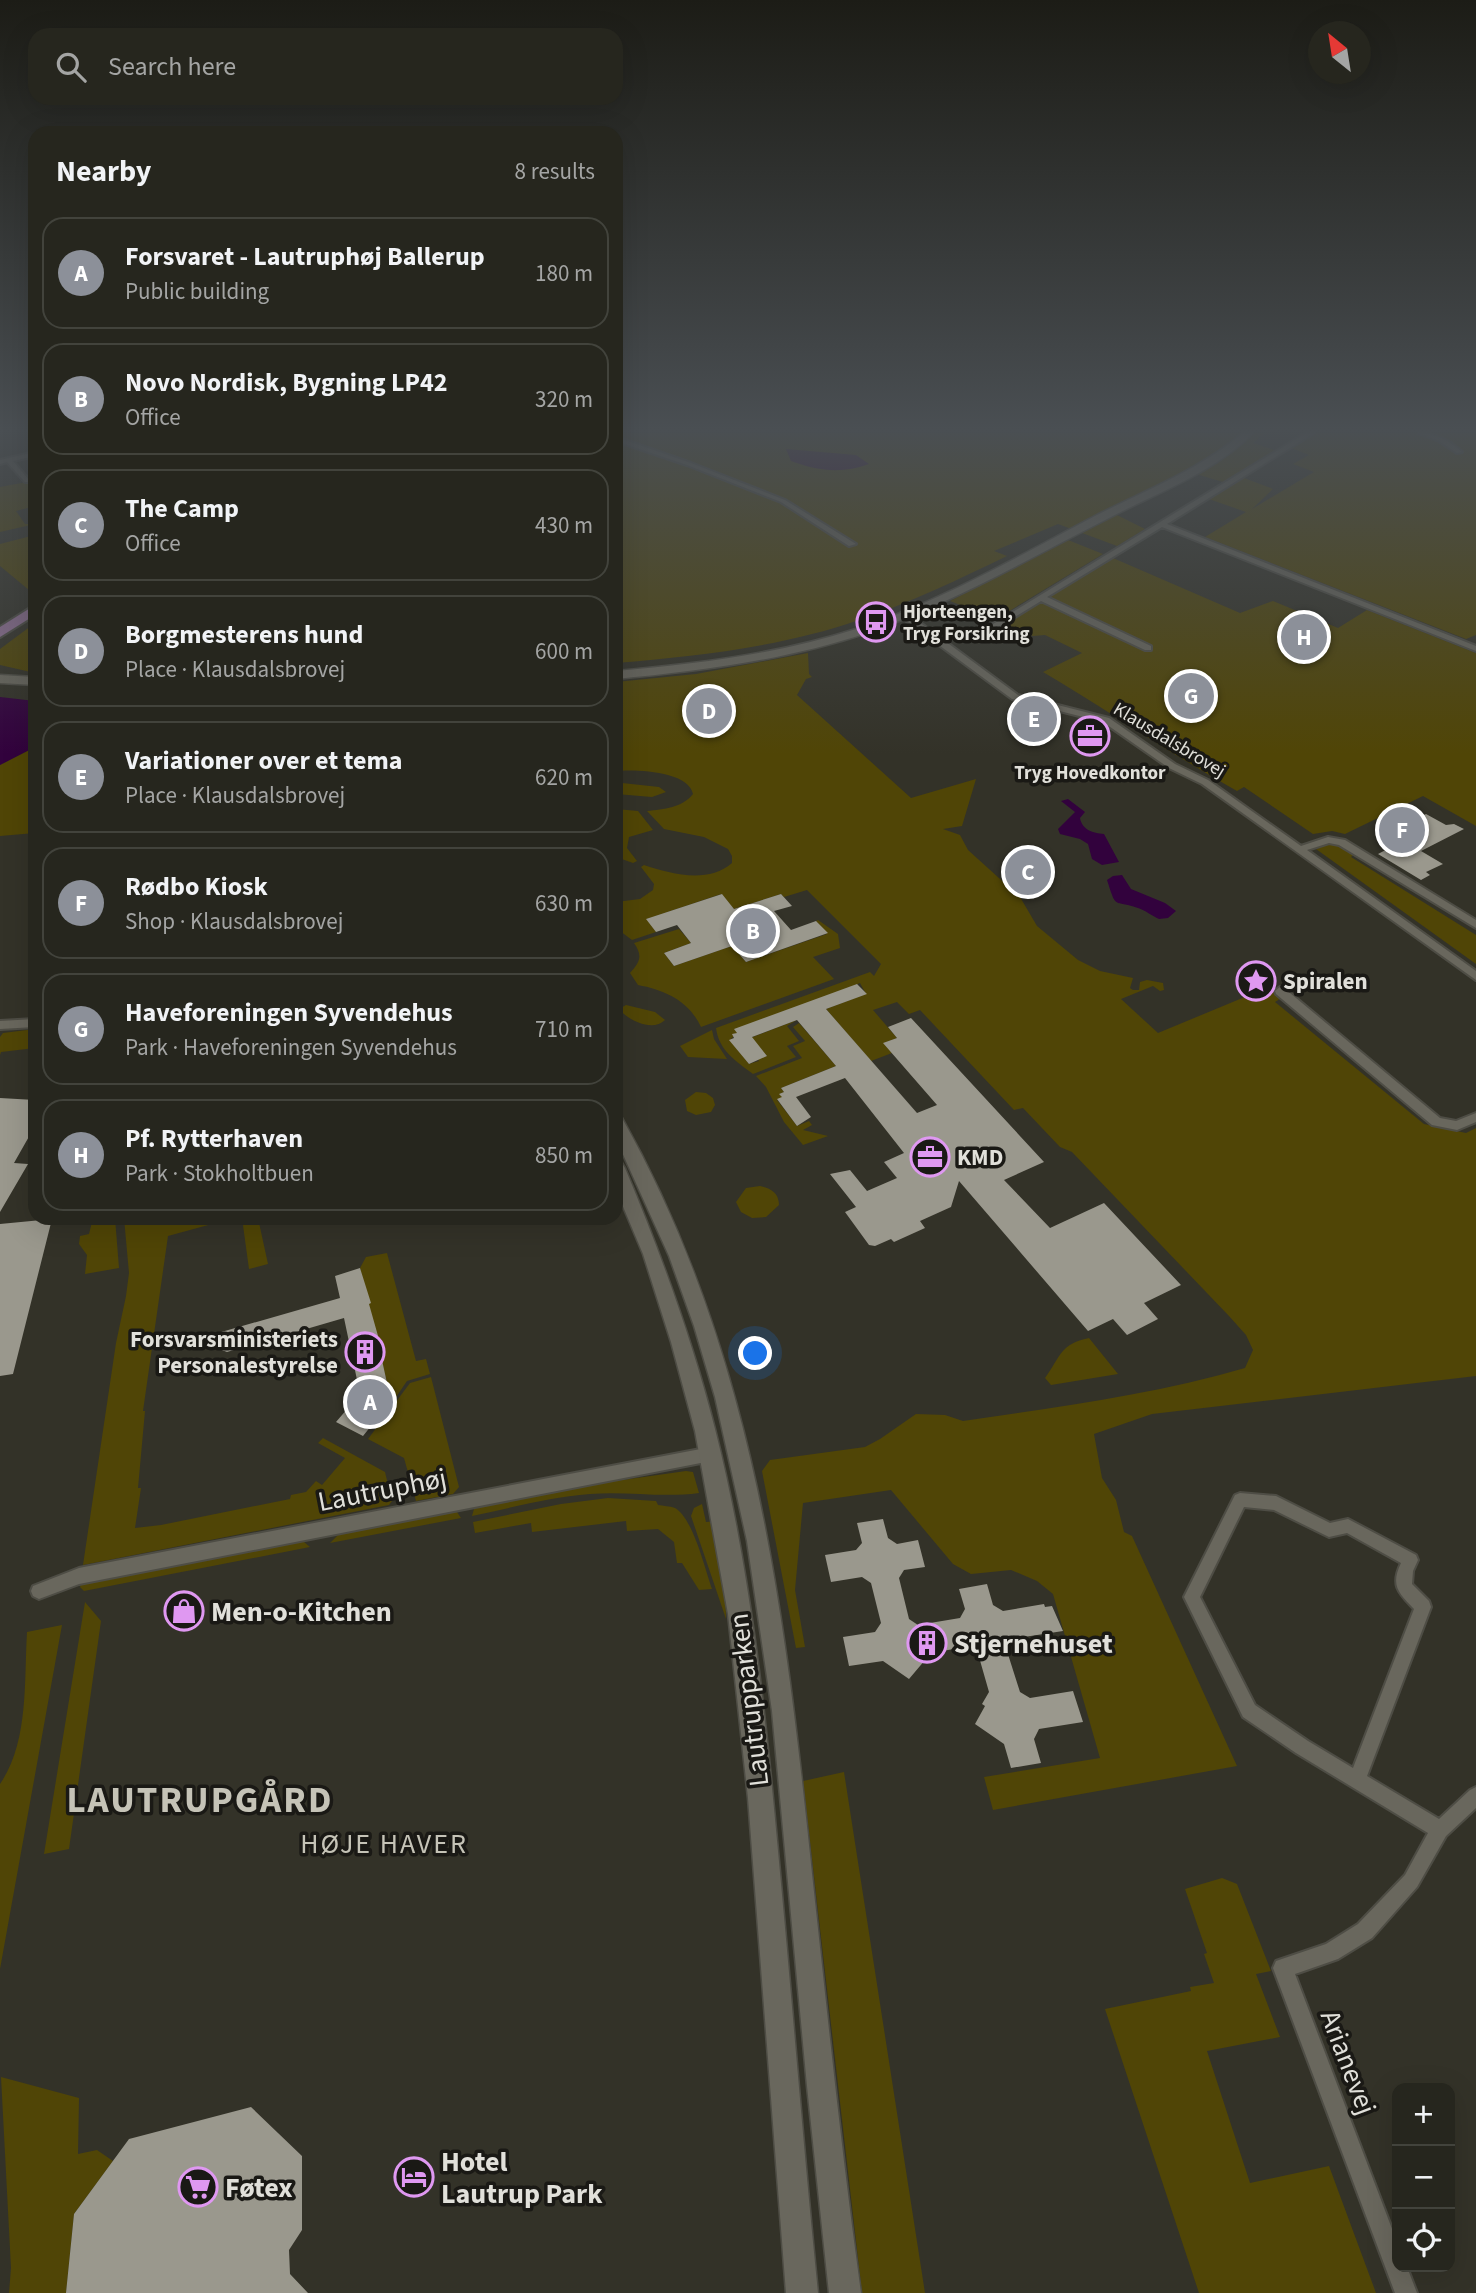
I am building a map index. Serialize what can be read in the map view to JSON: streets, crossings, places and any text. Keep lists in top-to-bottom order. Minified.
{"streets":{"street":["Klausdalsbrovej","Lautruphøj","Lautrupparken","Arianevej"]},"crossings":[["Lautruphøj","Lautrupparken"]],"districts":["LAUTRUPGÅRD","HØJE HAVER"],"places":{"bus stop":["Hjorteengen, Tryg Forsikring"],"office":["Tryg Hovedkontor","KMD"],"place":["Spiralen"],"building":["Forsvarsministeriets Personalestyrelse","Stjernehuset"],"shop":["Men-o-Kitchen"],"hotel":["Hotel Lautrup Park"],"supermarket":["Føtex"]},"north":"top left","page":{"search":"Search here","heading":["Nearby","8 results"],"list":[{"mark":"A","name":"Forsvaret - Lautruphøj Ballerup","note":"Public building","value":"180 m"},{"mark":"B","name":"Novo Nordisk, Bygning LP42","note":"Office","value":"320 m"},{"mark":"C","name":"The Camp","note":"Office","value":"430 m"},{"mark":"D","name":"Borgmesterens hund","note":"Place · Klausdalsbrovej","value":"600 m"},{"mark":"E","name":"Variationer over et tema","note":"Place · Klausdalsbrovej","value":"620 m"},{"mark":"F","name":"Rødbo Kiosk","note":"Shop · Klausdalsbrovej","value":"630 m"},{"mark":"G","name":"Haveforeningen Syvendehus","note":"Park · Haveforeningen Syvendehus","value":"710 m"},{"mark":"H","name":"Pf. Rytterhaven","note":"Park · Stokholtbuen","value":"850 m"}],"pins":["H","G","D","E","F","C","B","A"],"map_buttons":["+","−"]}}
